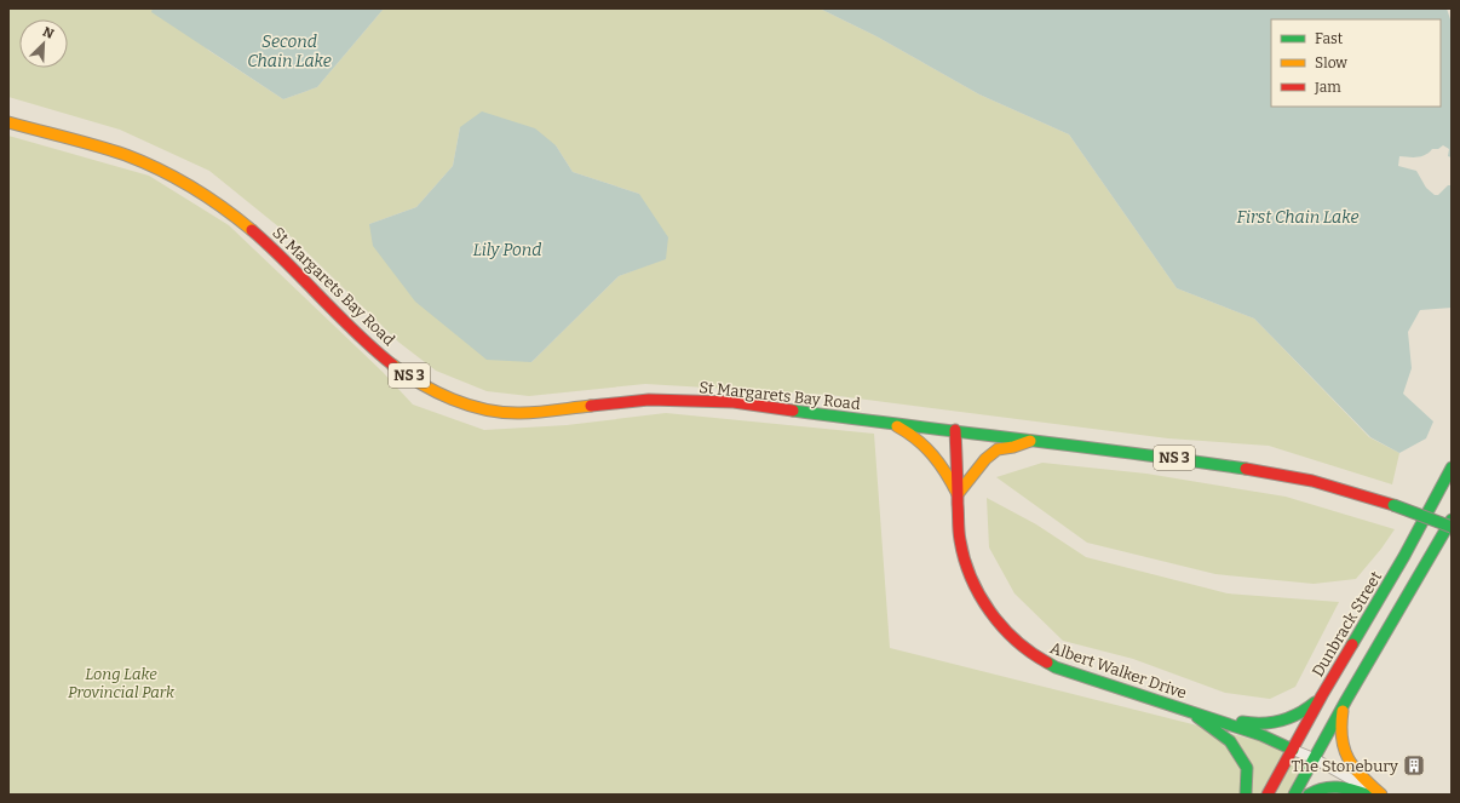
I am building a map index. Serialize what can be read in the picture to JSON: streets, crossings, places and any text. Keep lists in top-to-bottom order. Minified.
{"streets":{"main road":["St Margarets Bay Road","NS 3","Dunbrack Street","Albert Walker Drive"]},"crossings":[["St Margarets Bay Road","Albert Walker Drive"],["Dunbrack Street","Albert Walker Drive"]],"water":["Second Chain Lake","First Chain Lake","Lily Pond"],"parks":["Long Lake Provincial Park"],"places":{"building":["The Stonebury"]},"legend":["Fast","Slow","Jam"],"north":"top right"}
